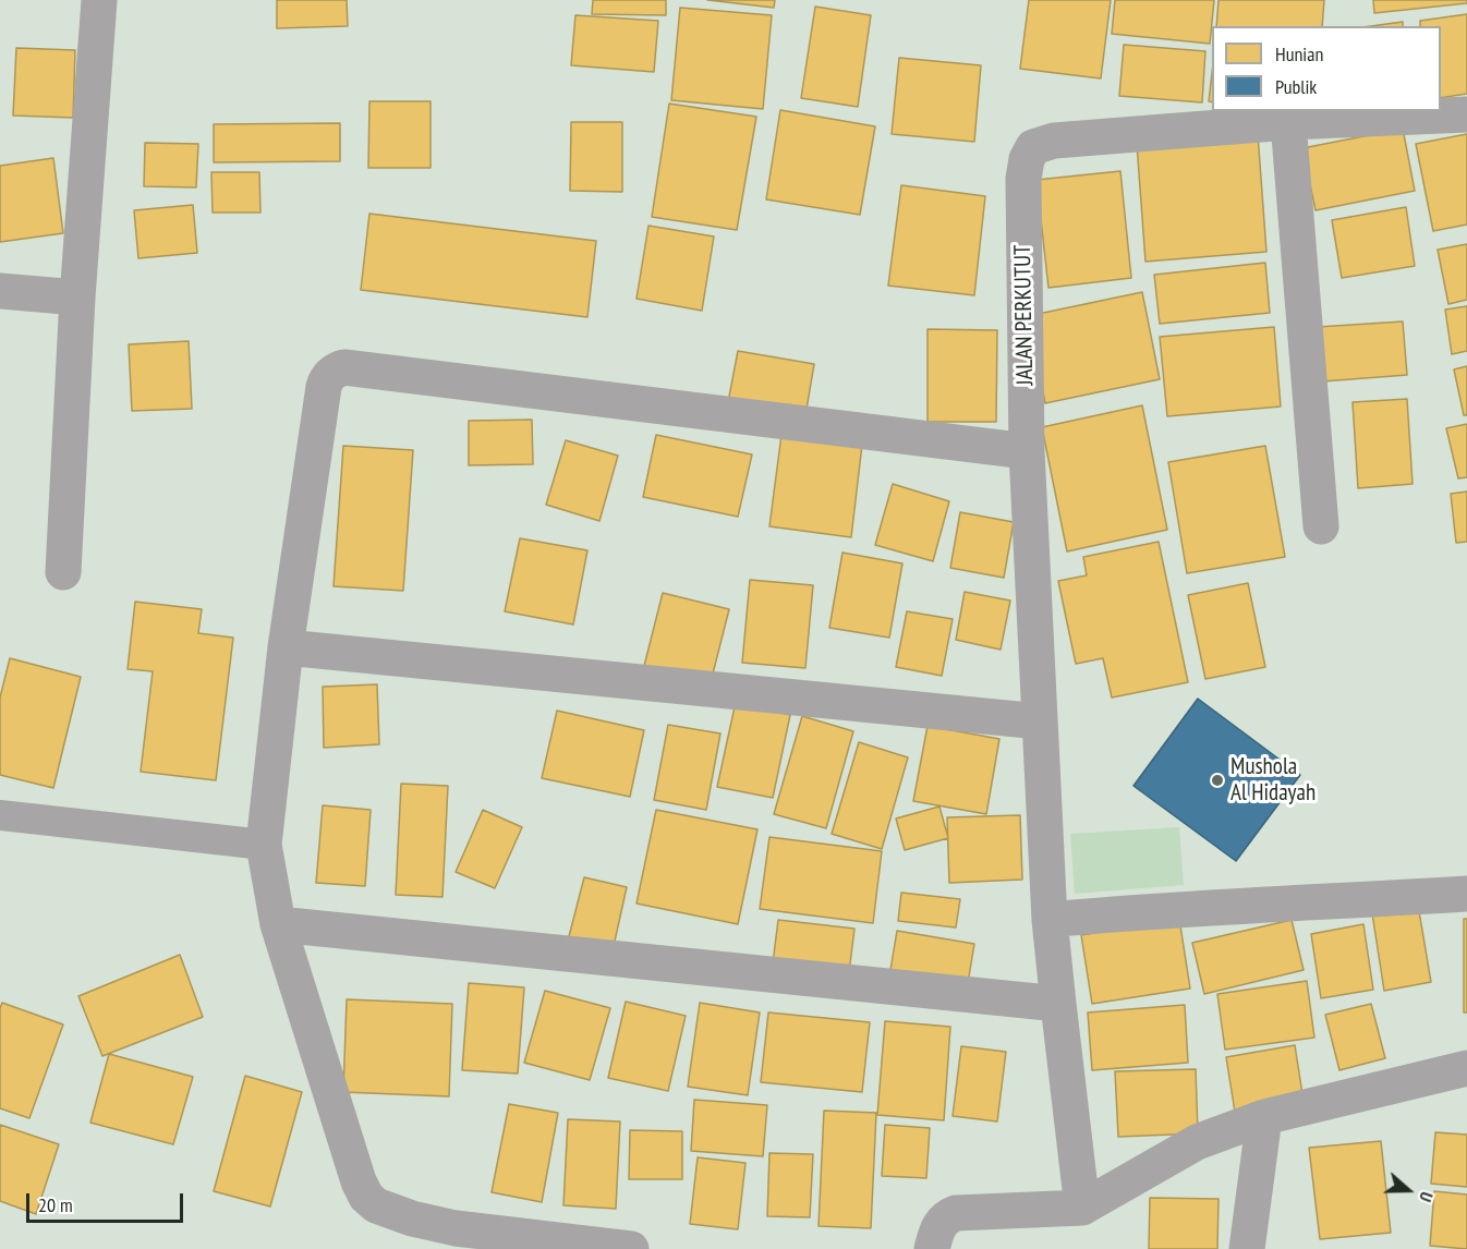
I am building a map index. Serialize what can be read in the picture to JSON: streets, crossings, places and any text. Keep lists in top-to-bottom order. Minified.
{"streets":{"street":["JALAN PERKUTUT"]},"places":["Mushola Al Hidayah"],"legend":["Hunian","Publik"],"scale_bar":"20 m","north":"right"}
